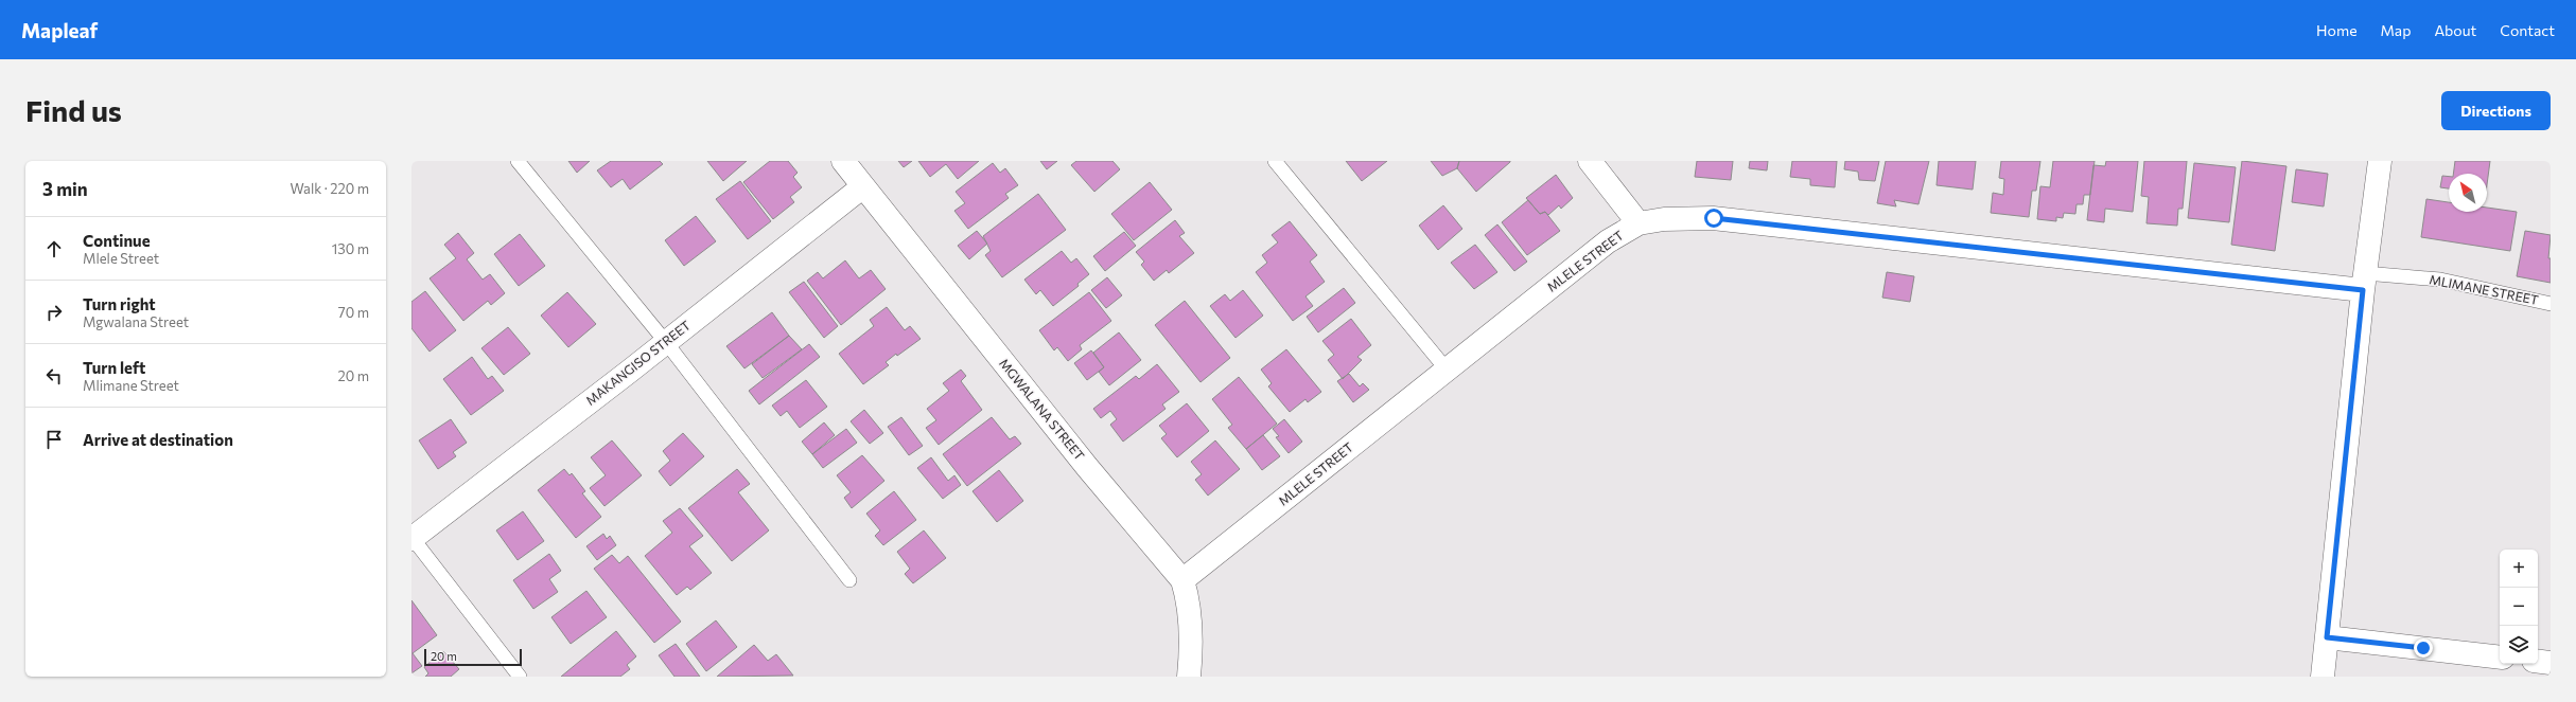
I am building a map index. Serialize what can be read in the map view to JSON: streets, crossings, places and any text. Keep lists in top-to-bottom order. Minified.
{"streets":{"street":["MLELE STREET","MAKANGISO STREET","MGWALANA STREET"],"lane":["MLIMANE STREET"]},"crossings":[["MLELE STREET","MLIMANE STREET"],["MLELE STREET","MGWALANA STREET"],["MAKANGISO STREET","MGWALANA STREET"]],"scale_bar":"20 m","north":"top left","page":{"header":"Mapleaf","nav":["Home","Map","About","Contact"],"buttons":"Directions","title":"Find us","heading":["3 min","Walk · 220 m"],"list":[["Continue","Mlele Street","130 m"],["Turn right","Mgwalana Street","70 m"],["Turn left","Mlimane Street","20 m"],"Arrive at destination"],"map_buttons":["+","−"],"scale":"20 m"}}
